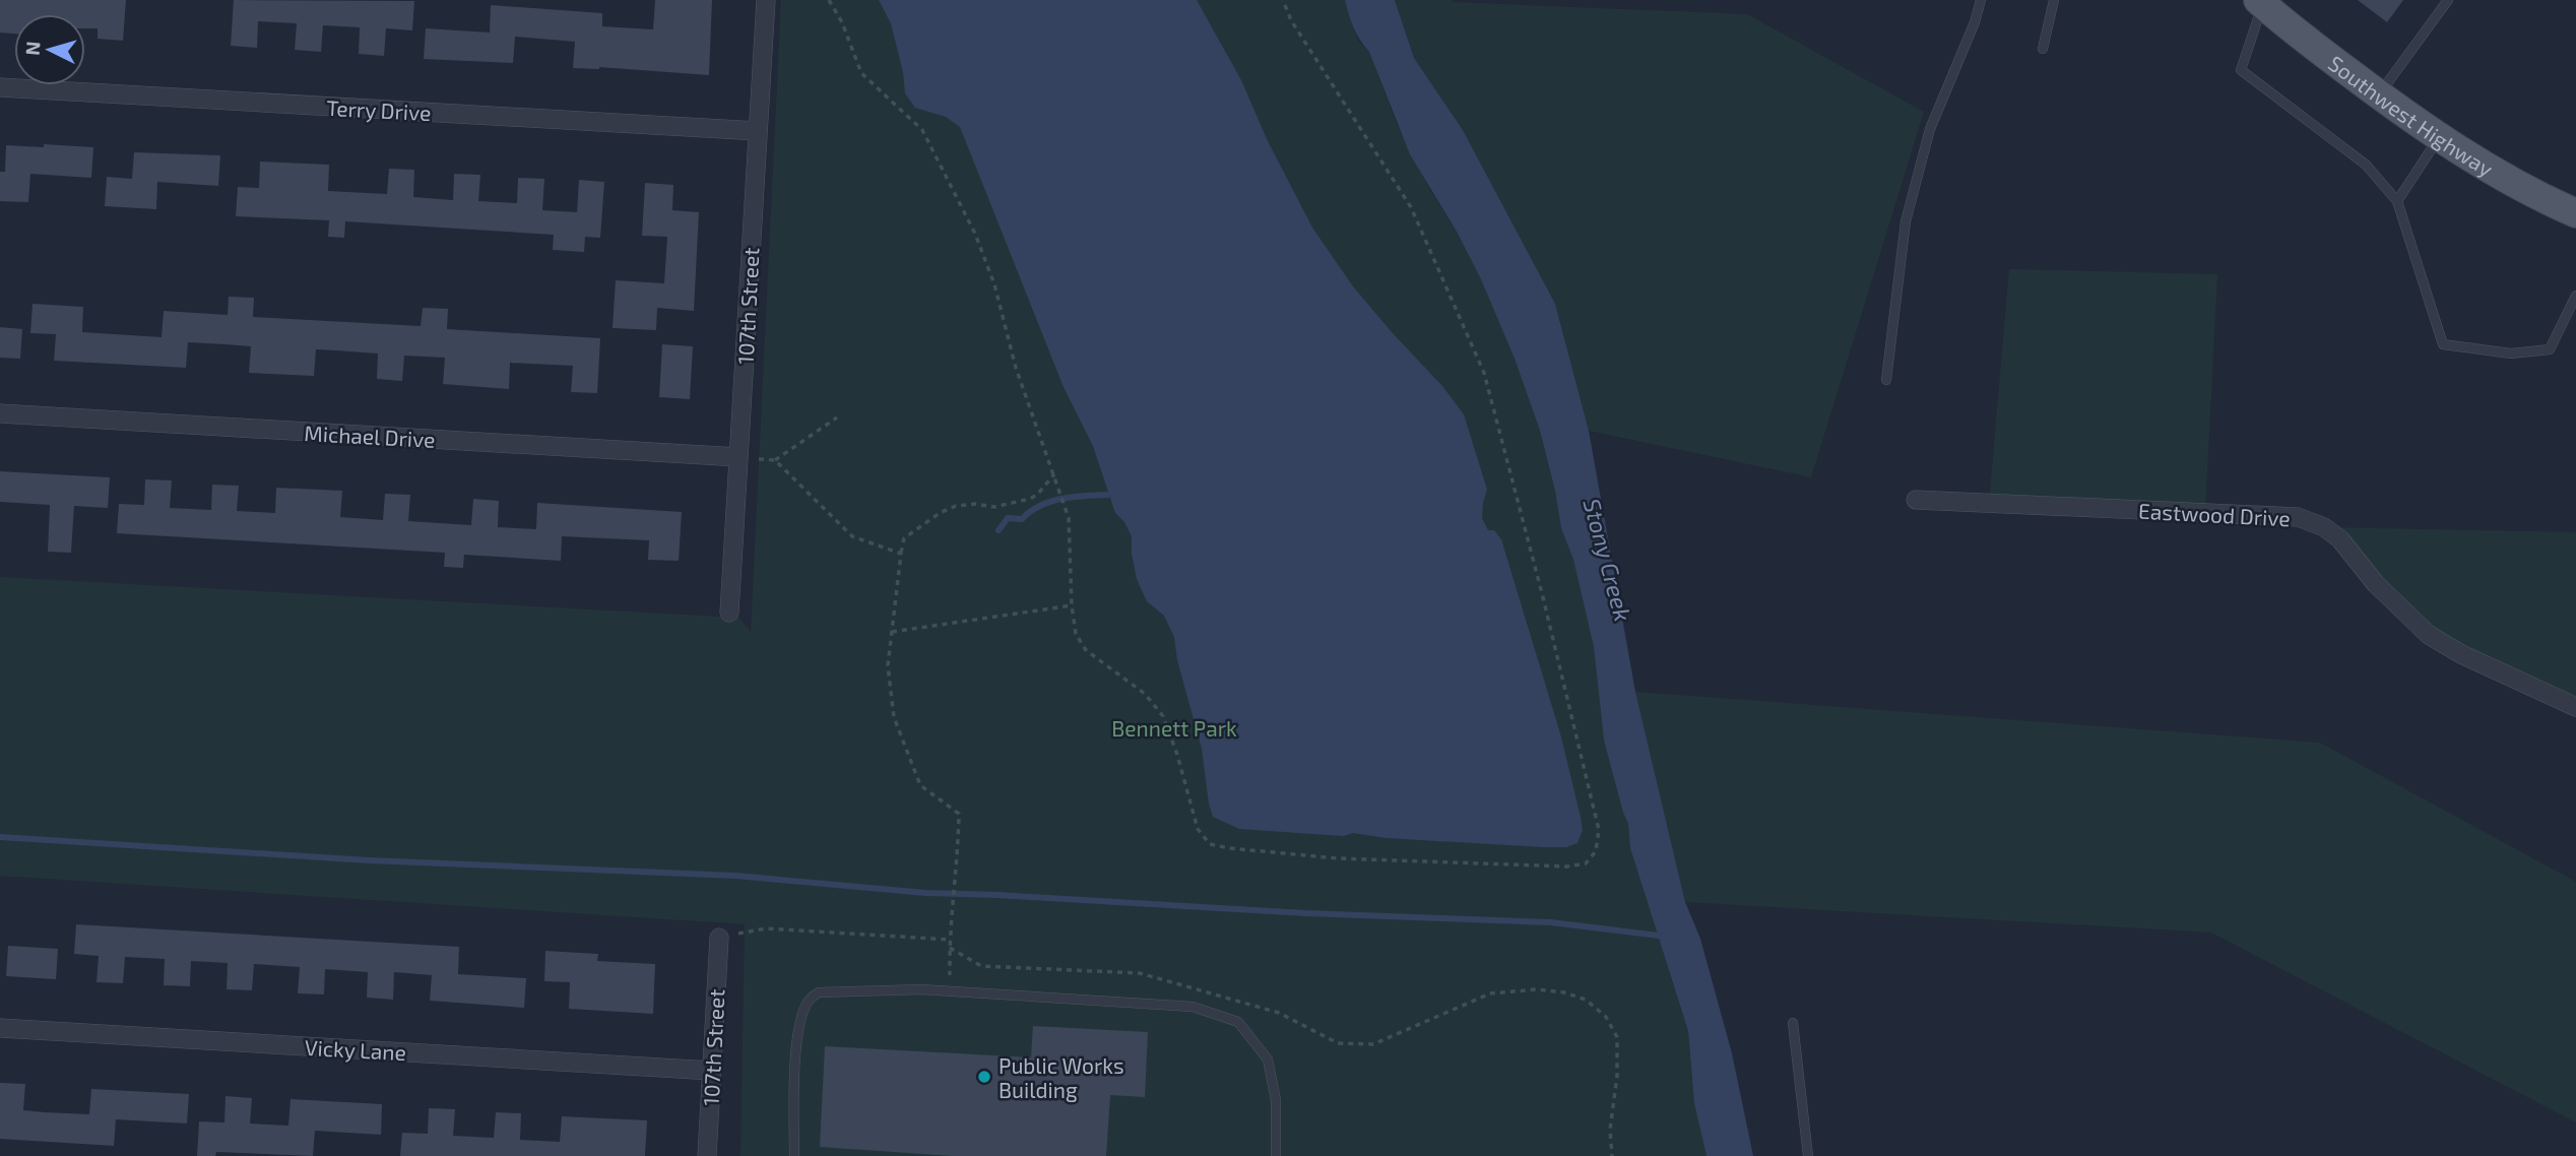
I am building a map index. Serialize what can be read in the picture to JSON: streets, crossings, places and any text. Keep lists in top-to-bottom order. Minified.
{"streets":{"main road":["Southwest Highway"],"street":["Terry Drive","107th Street","Michael Drive","Eastwood Drive","Vicky Lane"]},"crossings":[["Terry Drive","107th Street"],["107th Street","Michael Drive"],["107th Street","Vicky Lane"]],"water":["Stony Creek"],"parks":["Bennett Park"],"places":["Public Works Building"],"north":"left"}
